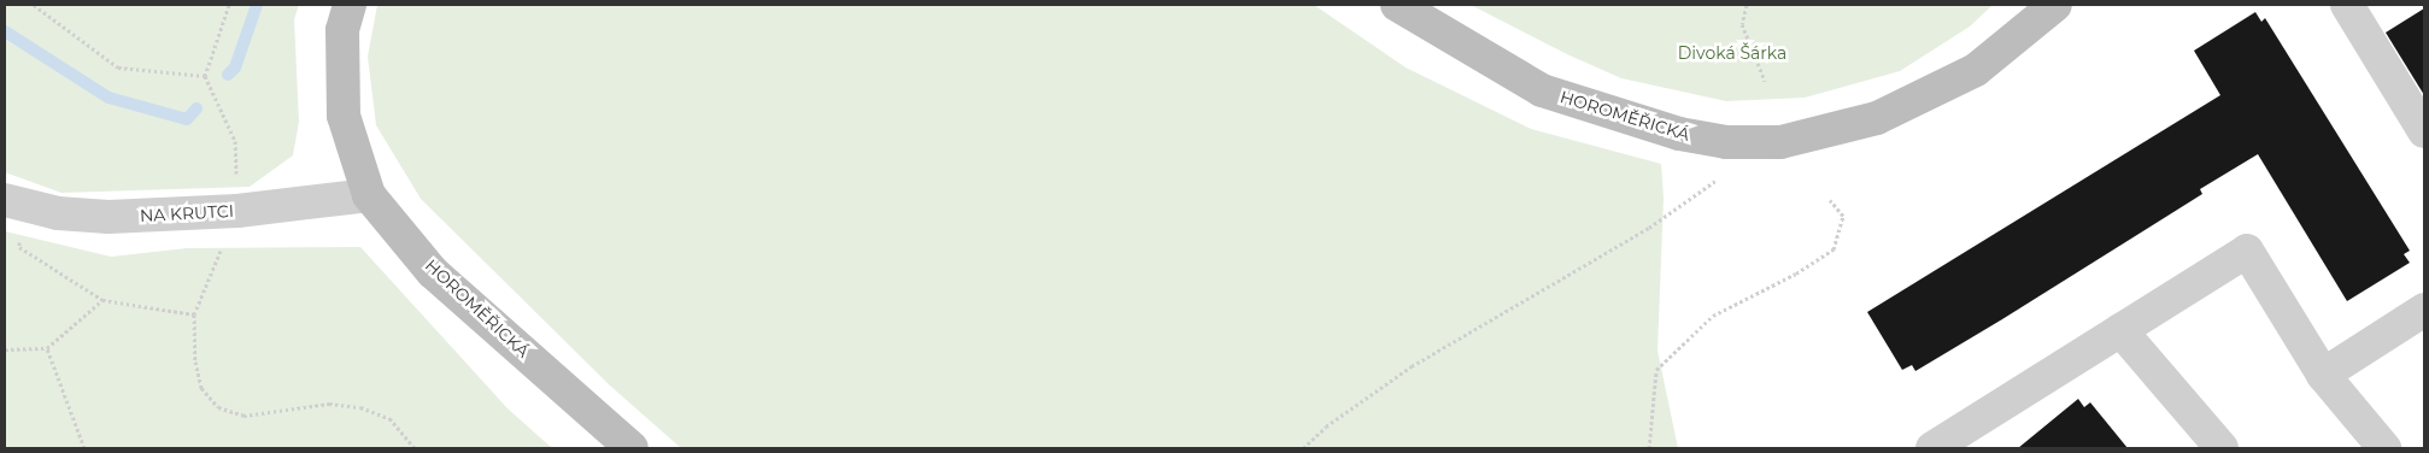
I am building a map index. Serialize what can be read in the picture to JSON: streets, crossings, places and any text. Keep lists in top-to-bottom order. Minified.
{"streets":{"main road":["HOROMĚŘICKÁ"],"street":["NA KRUTCI"]},"crossings":[["HOROMĚŘICKÁ","NA KRUTCI"]],"parks":["Divoká Šárka"]}
